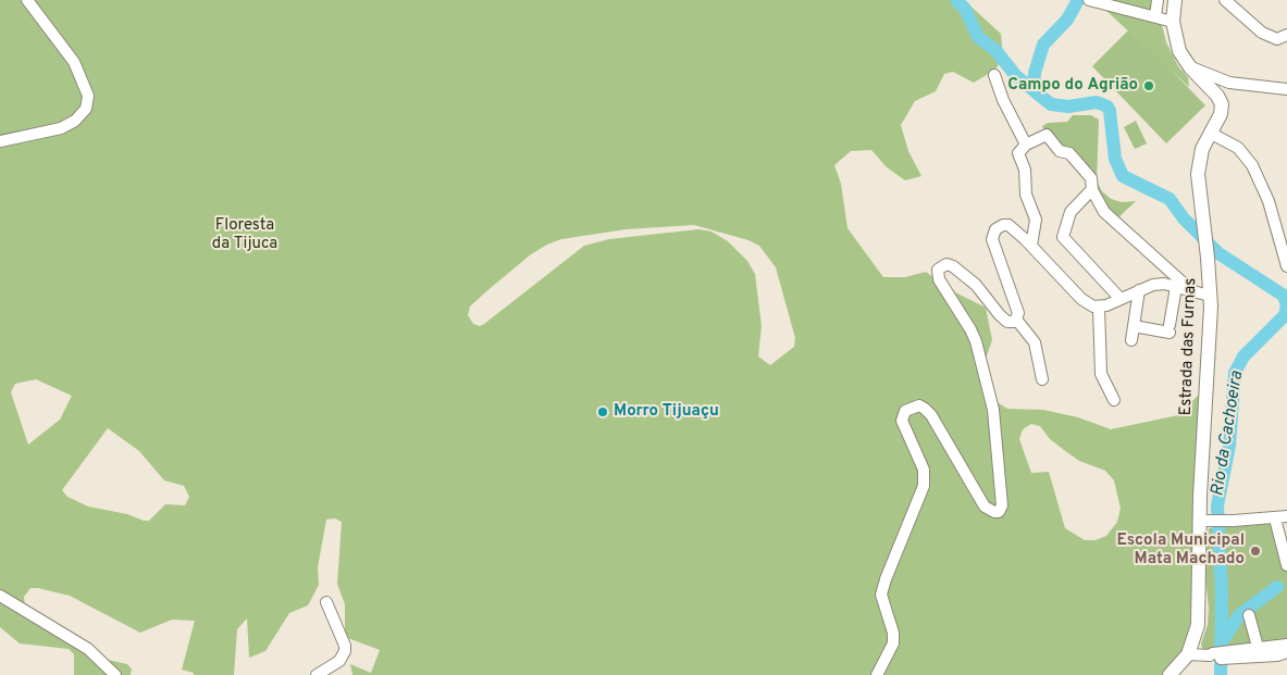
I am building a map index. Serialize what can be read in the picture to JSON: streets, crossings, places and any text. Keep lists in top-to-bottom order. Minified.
{"streets":{"main road":["Estrada das Furnas"]},"water":["Rio da Cachoeira"],"parks":["Floresta da Tijuca"],"places":["Campo do Agrião","Morro Tijuaçu","Escola Municipal Mata Machado"]}
